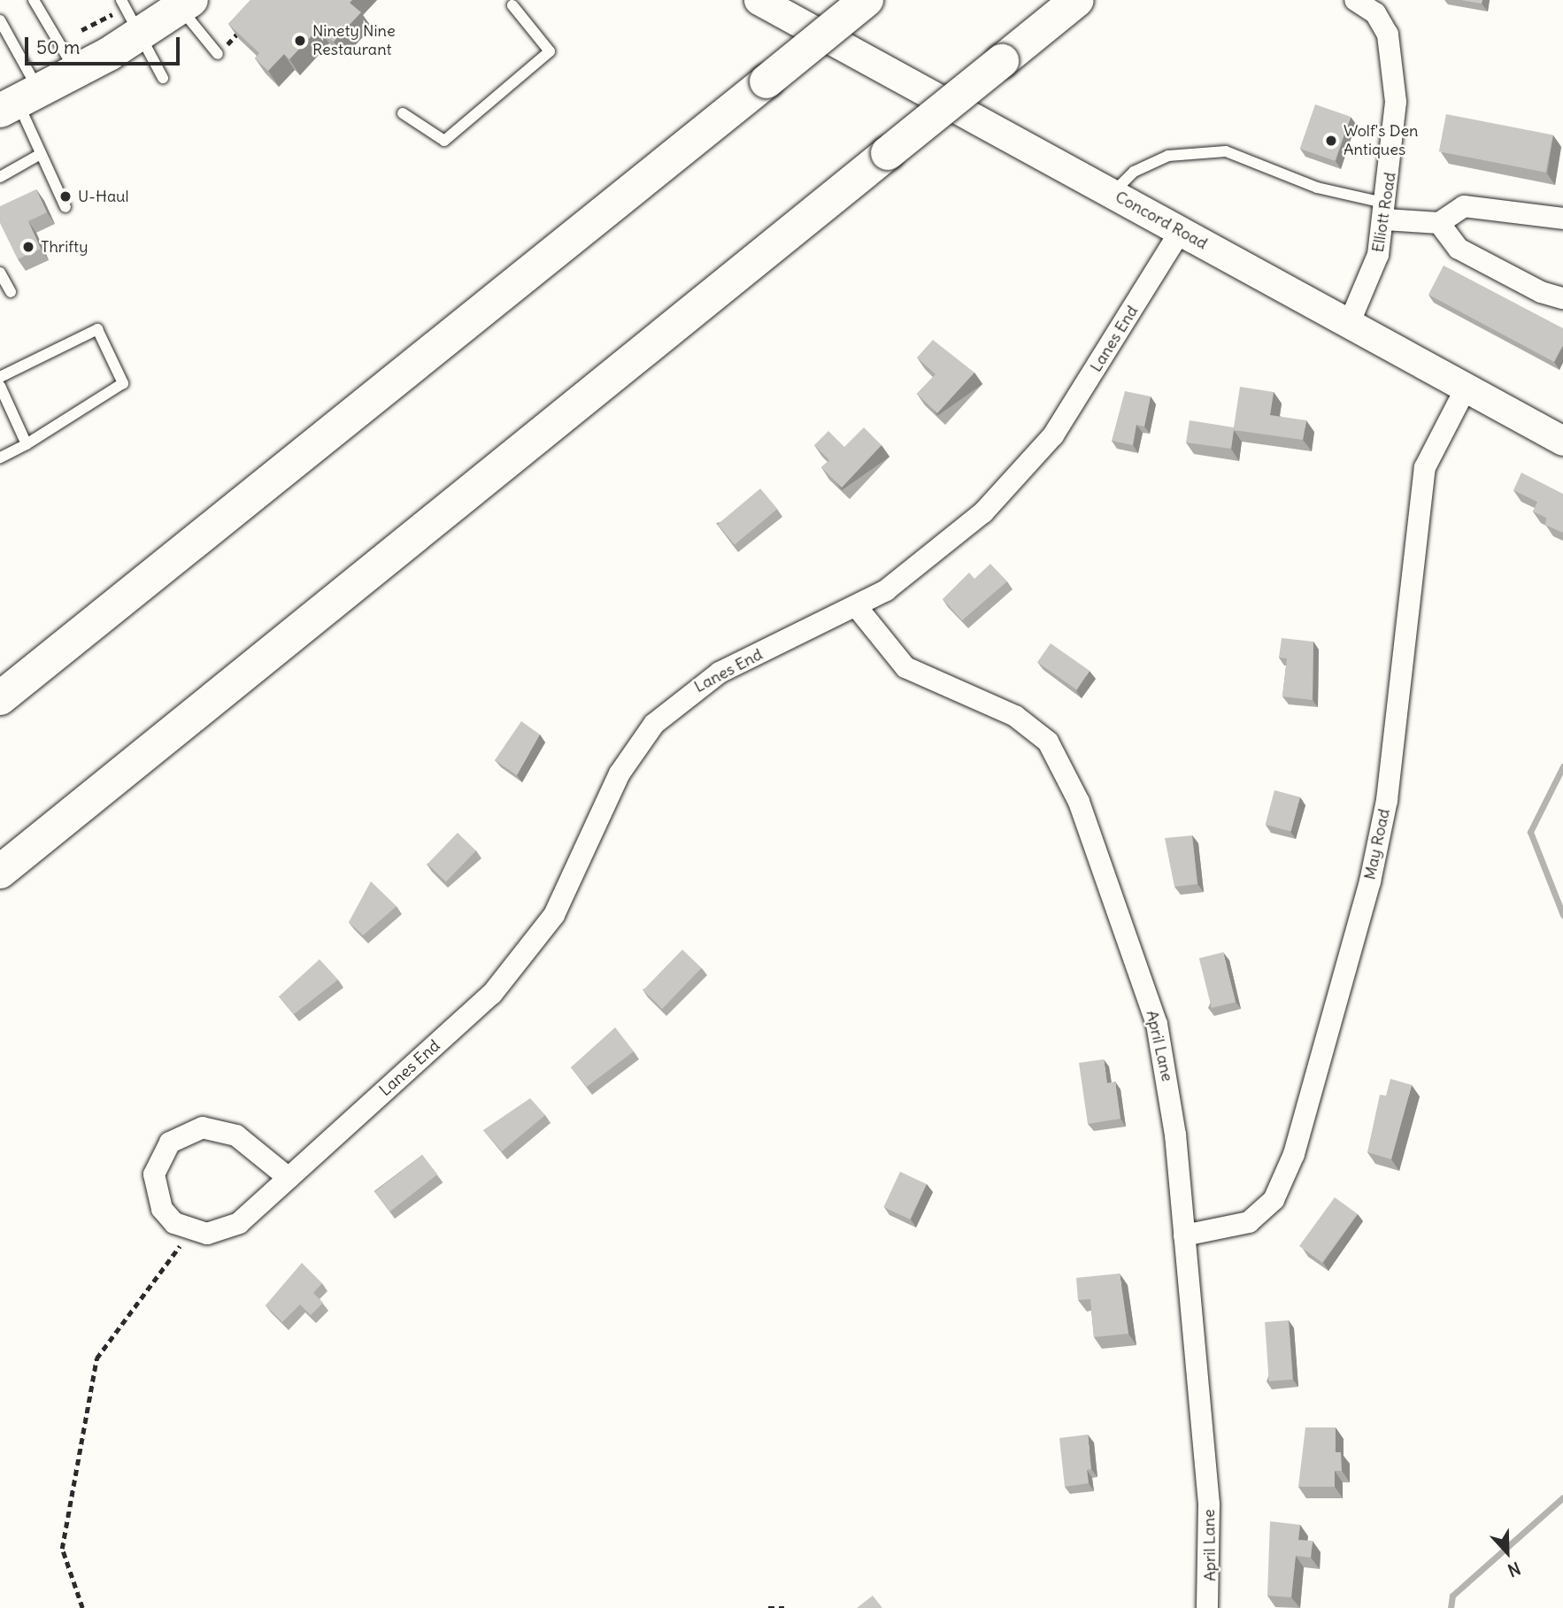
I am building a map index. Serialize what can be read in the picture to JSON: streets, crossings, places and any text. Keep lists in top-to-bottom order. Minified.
{"streets":{"main road":["Concord Road"],"street":["Elliott Road","Lanes End","May Road","April Lane"]},"crossings":[["Elliott Road","Concord Road"],["Concord Road","Lanes End"],["Concord Road","May Road"],["Lanes End","April Lane"],["May Road","April Lane"]],"places":["Ninety Nine Restaurant","Wolf's Den Antiques","U-Haul","Thrifty"],"scale_bar":"50 m","north":"bottom"}
